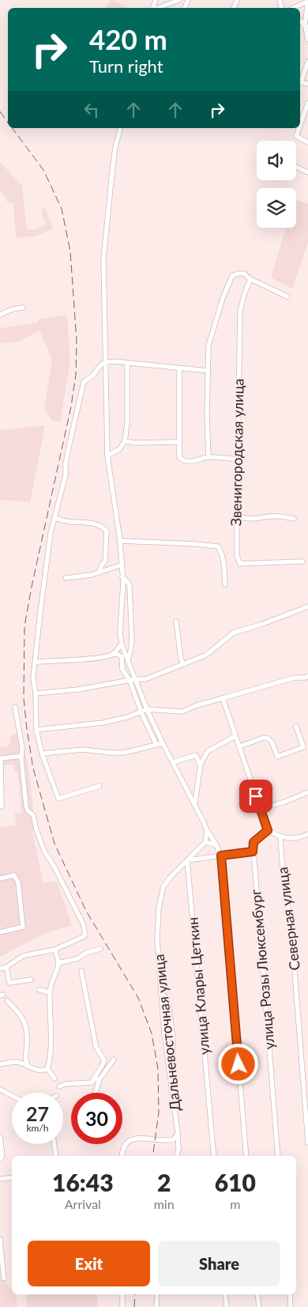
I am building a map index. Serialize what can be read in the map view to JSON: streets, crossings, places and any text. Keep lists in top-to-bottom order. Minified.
{"streets":{"street":["Звенигородская улица","Северная улица","улица Розы Люксембург","улица Клары Цеткин","Дальневосточная улица"]},"crossings":[["улица Клары Цеткин","Дальневосточная улица"]],"page":{"turn":["420 m","Turn right"],"speed":"27 km/h","limit":"30","eta":["16:43","Arrival","2","min","610","m"],"buttons":["Exit","Share"]}}
